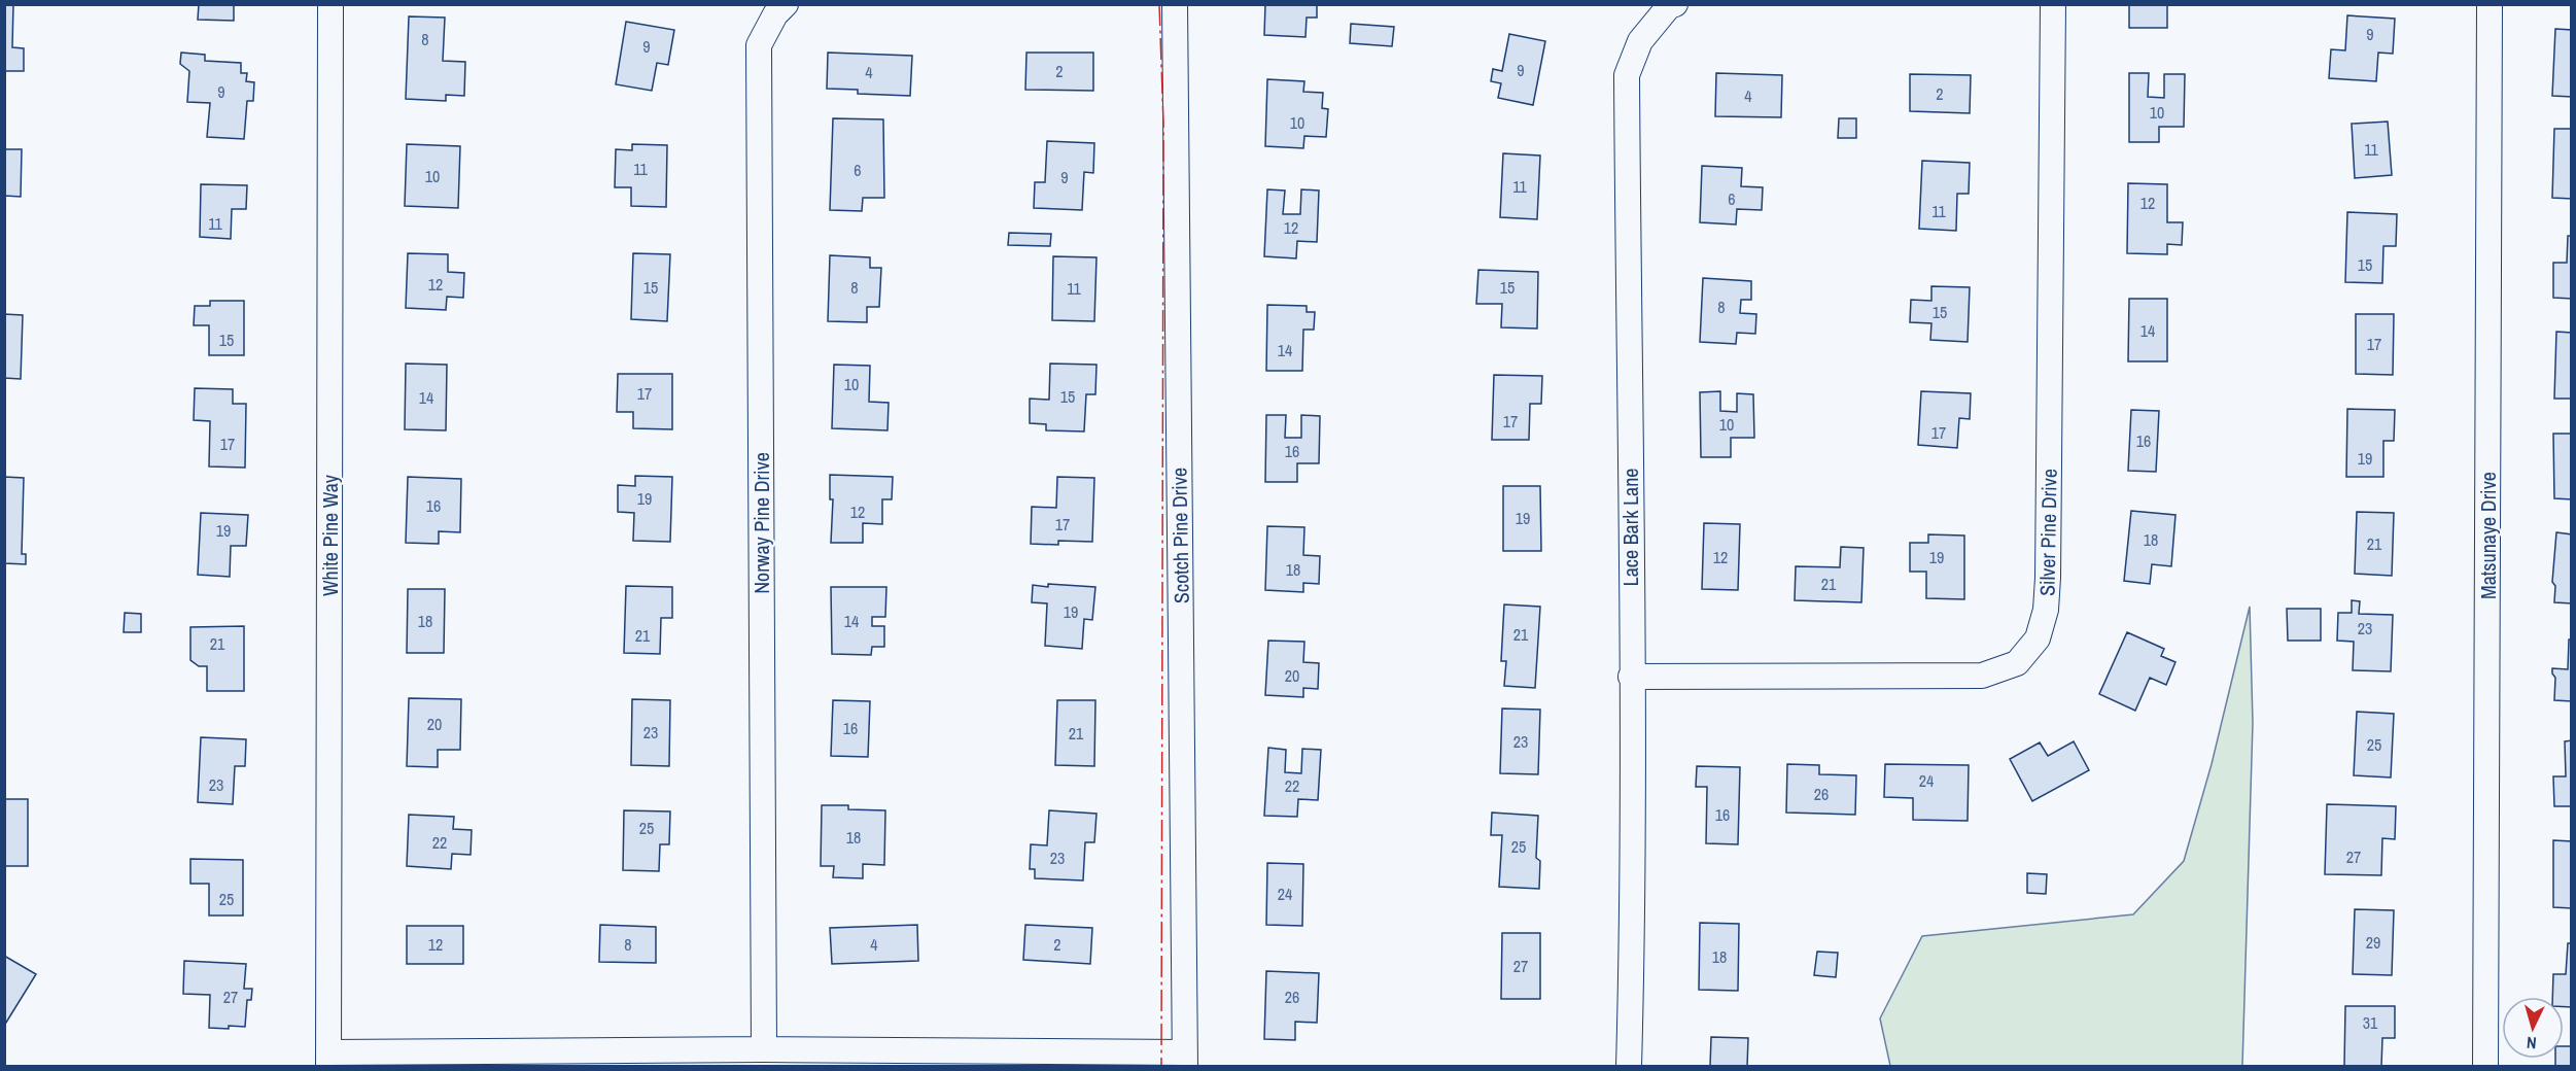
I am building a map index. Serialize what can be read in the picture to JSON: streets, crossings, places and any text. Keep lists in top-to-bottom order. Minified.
{"streets":{"street":["Norway Pine Drive","Lace Bark Lane","Silver Pine Drive","White Pine Way","Scotch Pine Drive","Matsunaye Drive"]},"crossings":[["Lace Bark Lane","Silver Pine Drive"]],"house_numbers":["9","8","9","9","2","4","9","2","4","10","10","11","11","6","10","9","11","6","12","11","11","12","15","12","15","8","15","11","8","15","14","15","17","14","10","17","15","14","17","10","17","16","17","16","19","19","16","12","19","17","19","18","21","12","19","18","21","19","18","14","23","21","21","21","20","20","16","23","21","23","25","24","23","22","26","16","25","18","22","25","27","23","24","25","29","12","8","4","2","18","27","27","26","31"],"north":"bottom"}
